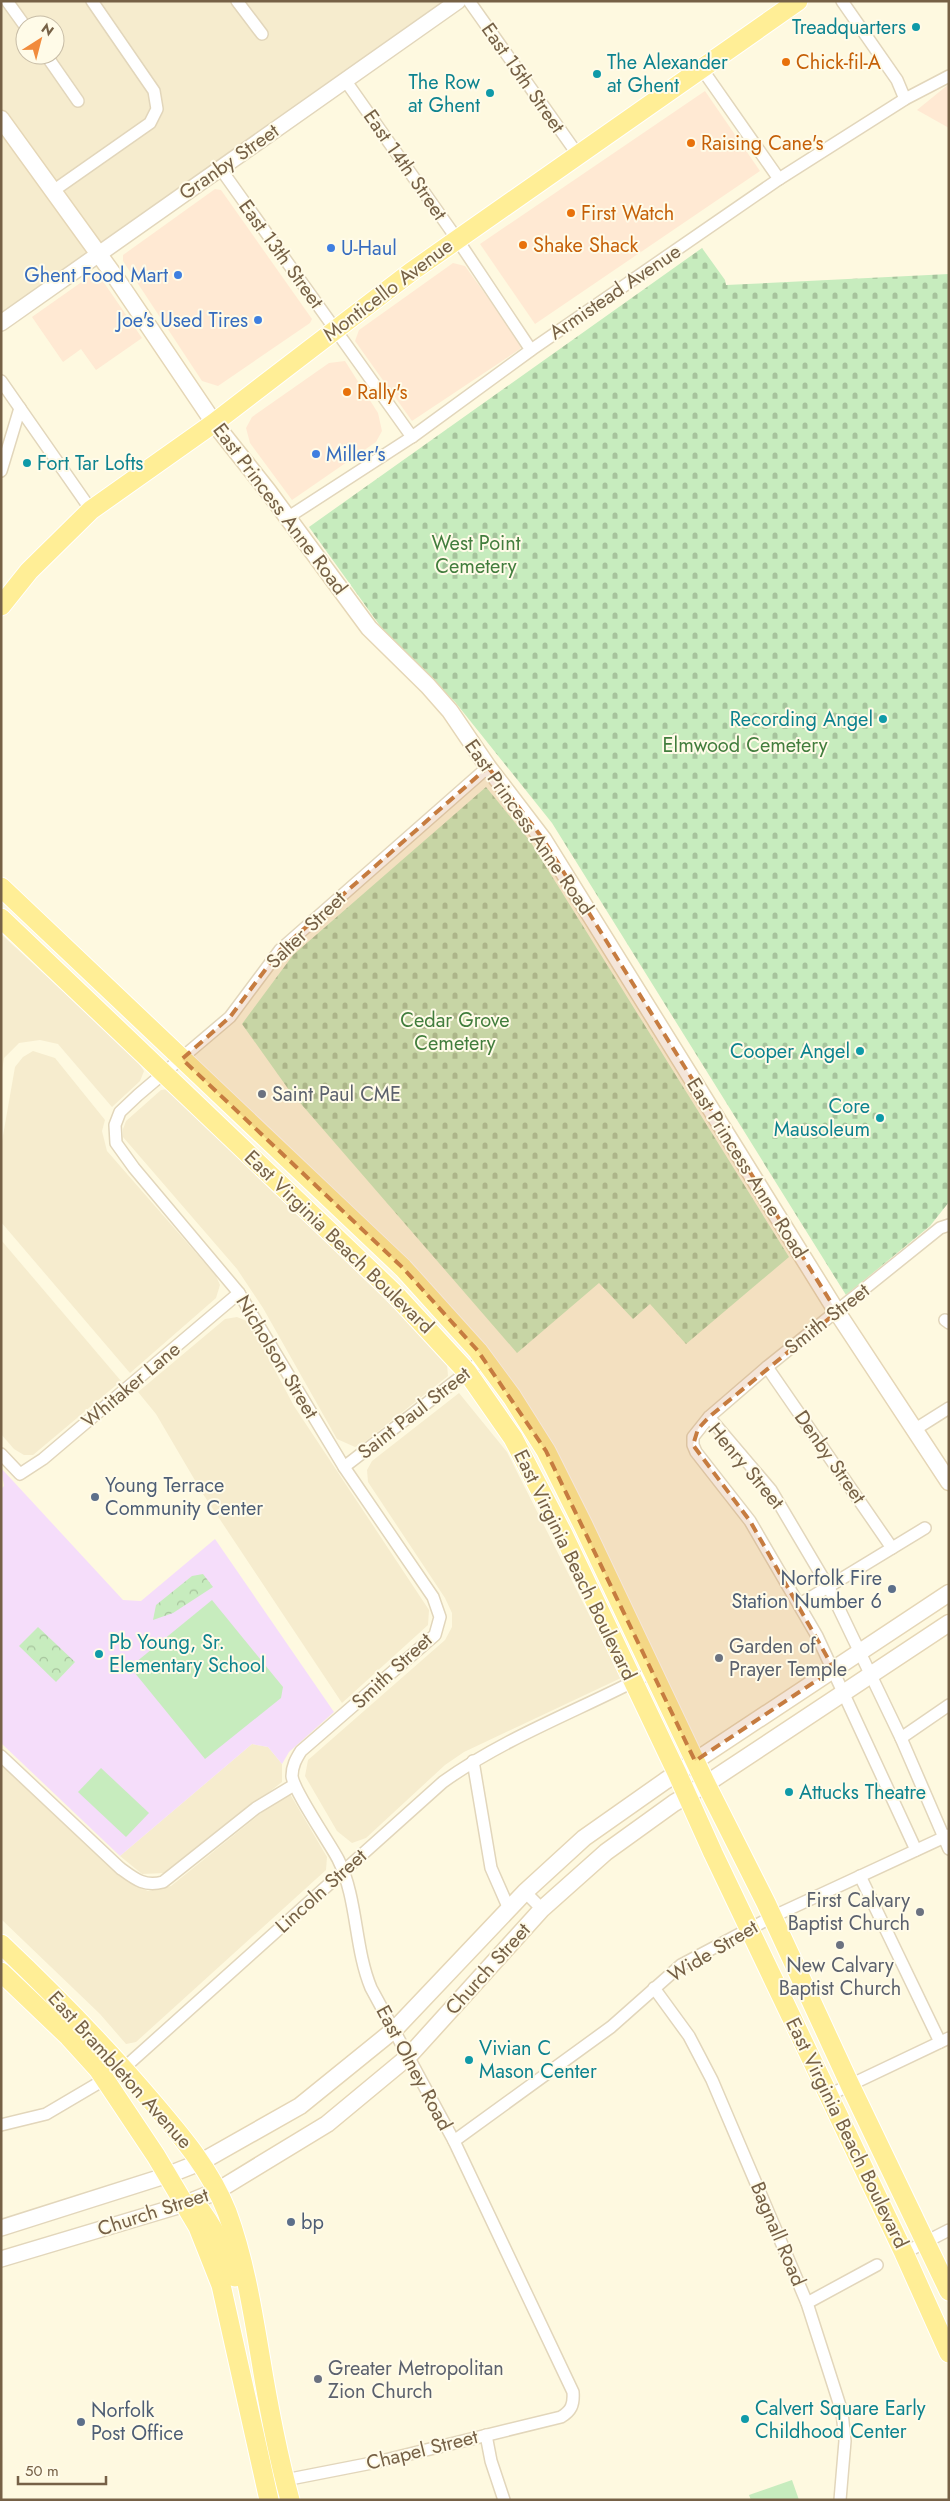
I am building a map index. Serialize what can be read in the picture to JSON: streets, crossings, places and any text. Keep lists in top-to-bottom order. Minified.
{"streets":{"main road":["Monticello Avenue","East Princess Anne Road","East Virginia Beach Boulevard","Church Street","East Brambleton Avenue"],"street":["East 15th Street","Granby Street","East 14th Street","East 13th Street","Armistead Avenue","Salter Street","Smith Street","Nicholson Street","Whitaker Lane","Saint Paul Street","Denby Street","Henry Street","Lincoln Street","Wide Street","East Olney Road","Bagnall Road","Chapel Street"]},"crossings":[["East 15th Street","Monticello Avenue"],["Granby Street","East 14th Street"],["Granby Street","East 13th Street"],["Granby Street","East Princess Anne Road"],["East 14th Street","Monticello Avenue"],["East 14th Street","Armistead Avenue"],["East 13th Street","Monticello Avenue"],["East 13th Street","Armistead Avenue"],["Monticello Avenue","East Princess Anne Road"],["Armistead Avenue","East Princess Anne Road"],["East Princess Anne Road","Salter Street"],["East Princess Anne Road","Smith Street"],["Salter Street","East Virginia Beach Boulevard"],["Salter Street","Nicholson Street"],["East Virginia Beach Boulevard","Saint Paul Street"],["East Virginia Beach Boulevard","Lincoln Street"],["East Virginia Beach Boulevard","Wide Street"],["East Virginia Beach Boulevard","Church Street"],["Smith Street","Nicholson Street"],["Smith Street","Denby Street"],["Smith Street","Henry Street"],["Smith Street","East Olney Road"],["Nicholson Street","Whitaker Lane"],["Nicholson Street","Saint Paul Street"],["Henry Street","Wide Street"],["Henry Street","Church Street"],["Lincoln Street","East Olney Road"],["Lincoln Street","East Brambleton Avenue"],["Wide Street","East Olney Road"],["Wide Street","Bagnall Road"],["Church Street","East Olney Road"],["Church Street","East Brambleton Avenue"],["East Olney Road","Chapel Street"],["East Brambleton Avenue","Chapel Street"]],"parks":["West Point Cemetery","Elmwood Cemetery","Cedar Grove Cemetery"],"places":["Treadquarters","Chick-fil-A","The Alexander at Ghent","The Row at Ghent","Raising Cane's","First Watch","Shake Shack","U-Haul","Ghent Food Mart","Joe's Used Tires","Rally's","Miller's","Fort Tar Lofts","Recording Angel","Cooper Angel","Saint Paul CME","Core Mausoleum","Young Terrace Community Center","Norfolk Fire Station Number 6","Pb Young, Sr. Elementary School","Garden of Prayer Temple","Attucks Theatre","First Calvary Baptist Church","New Calvary Baptist Church","Vivian C Mason Center","bp","Greater Metropolitan Zion Church","Calvert Square Early Childhood Center","Norfolk Post Office"],"scale_bar":"50 m","north":"top right"}
